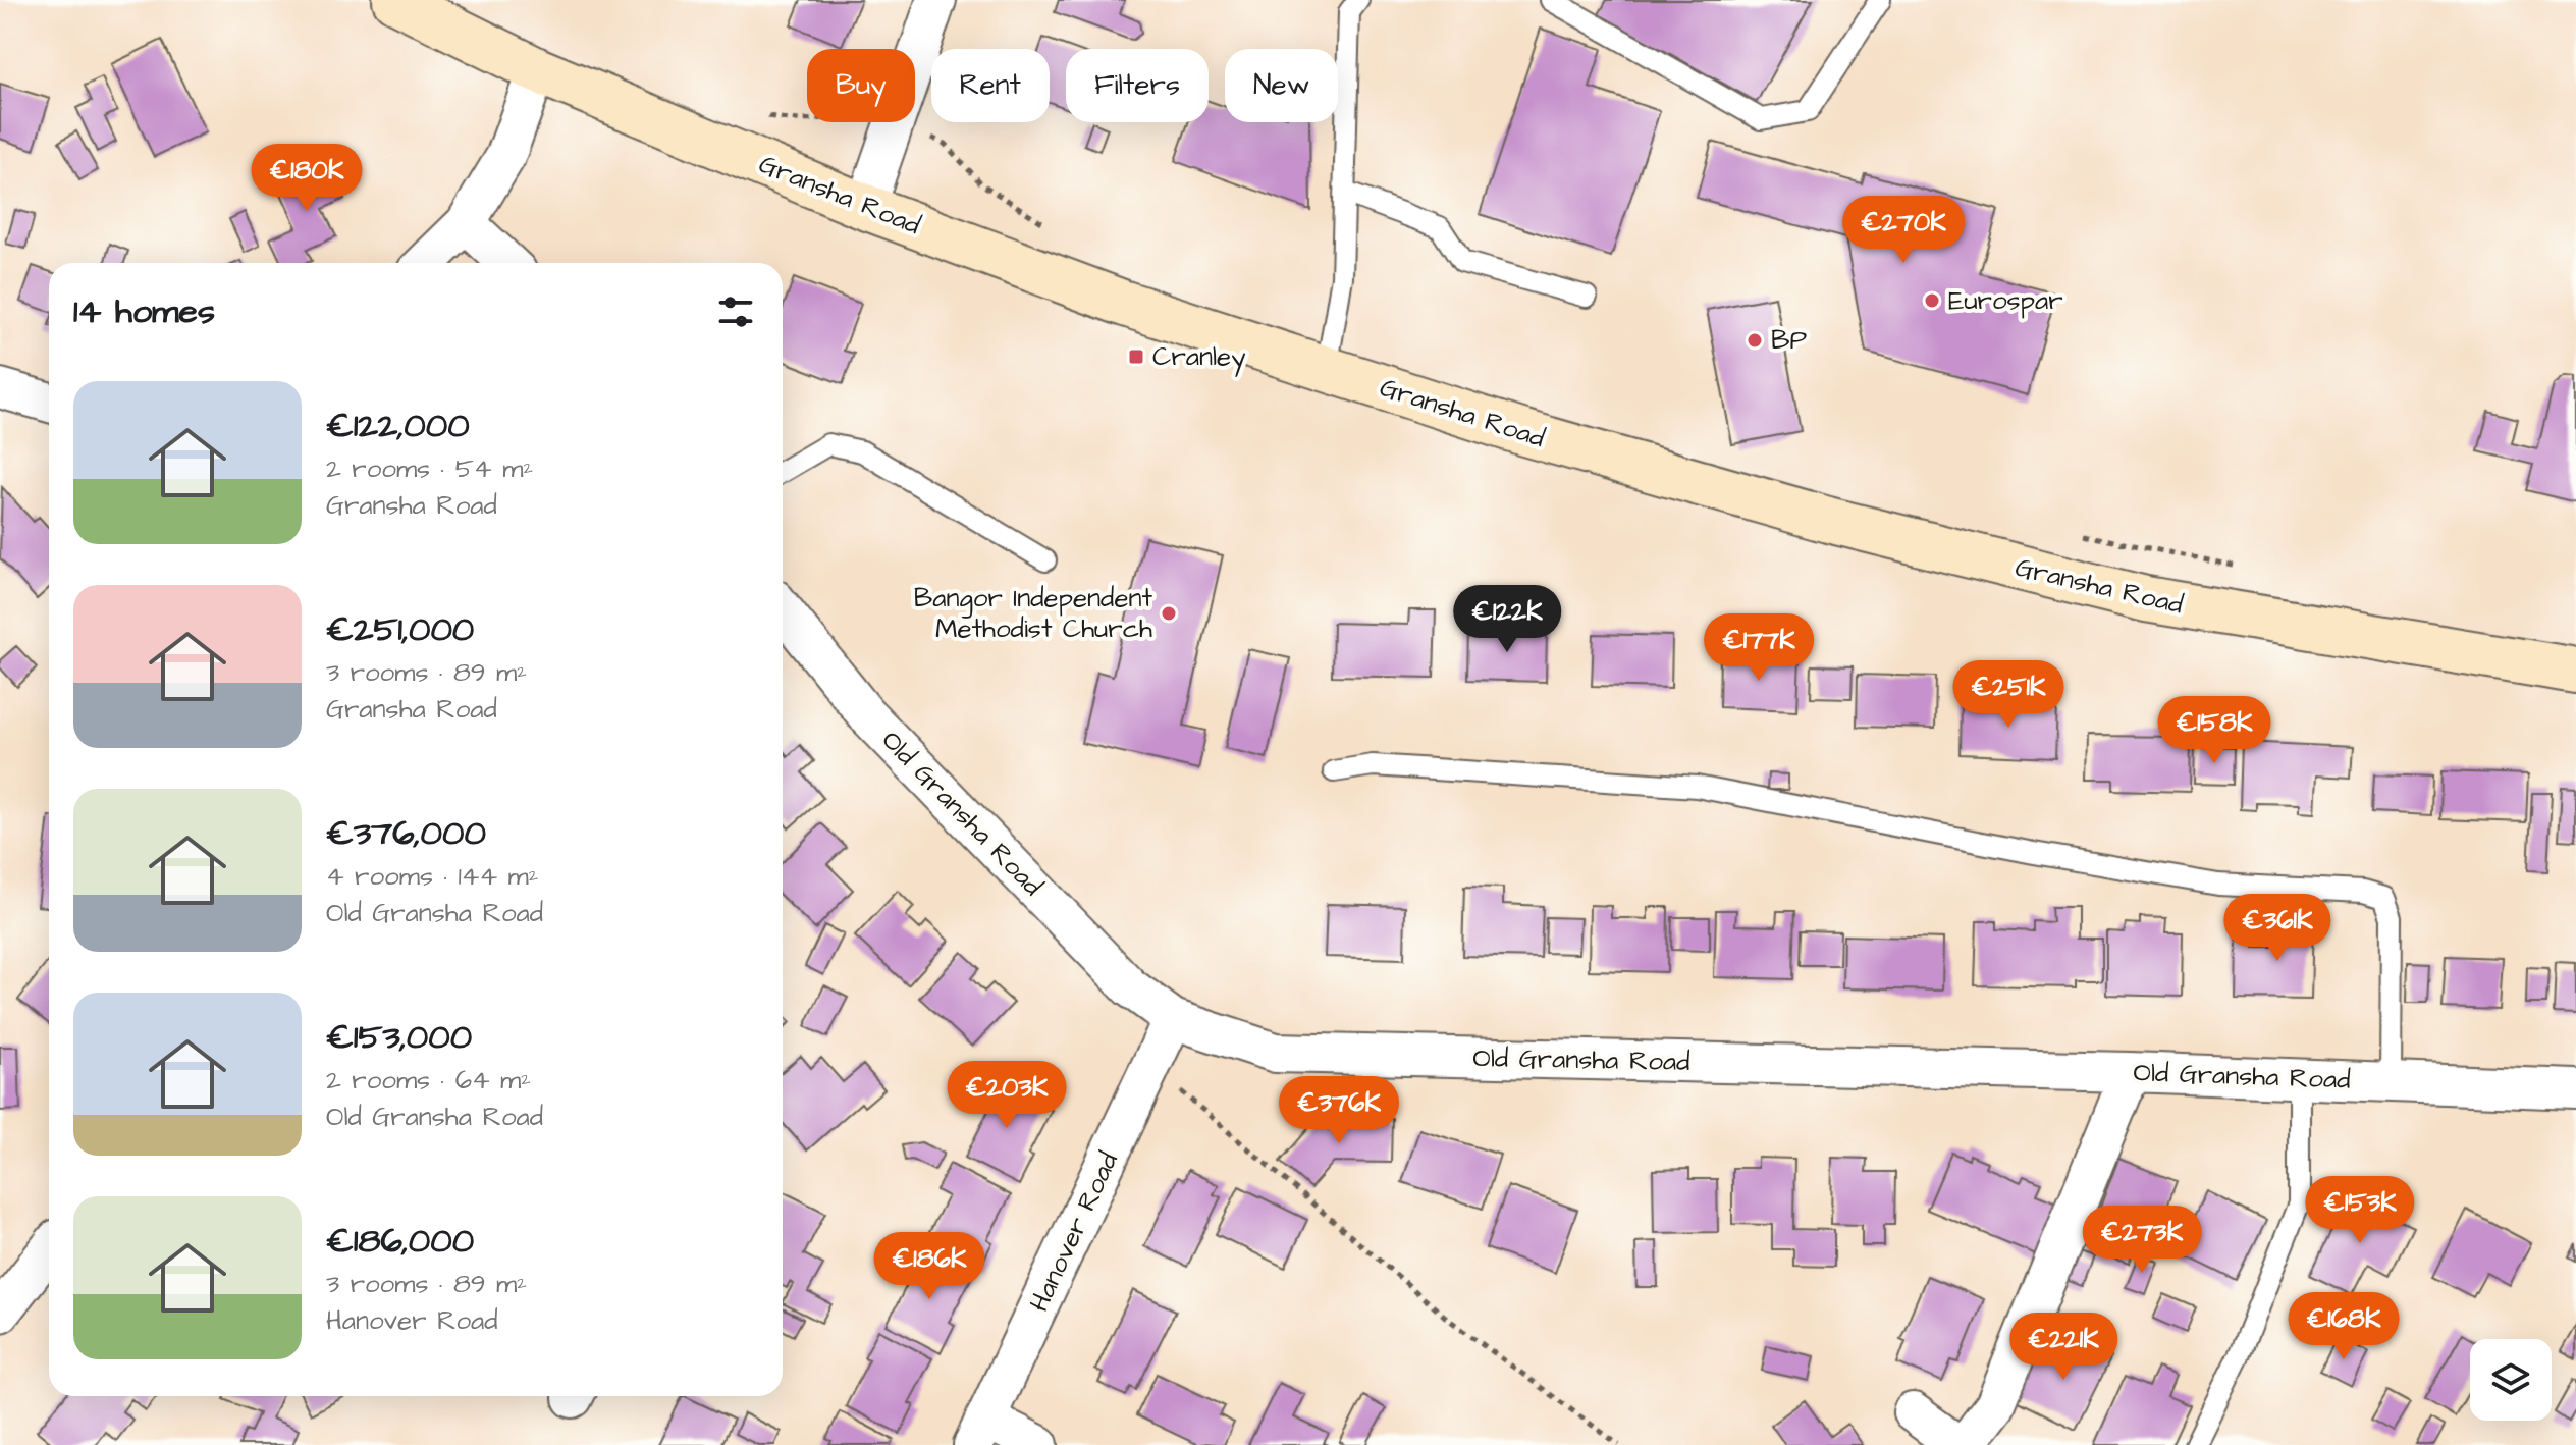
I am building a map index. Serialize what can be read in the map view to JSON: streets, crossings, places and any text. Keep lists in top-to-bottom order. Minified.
{"streets":{"street":["Gransha Road","Old Gransha Road","Hanover Road"]},"crossings":[["Old Gransha Road","Hanover Road"]],"places":{"other":["Eurospar","BP","Bangor Independent Methodist Church"],"transit":["Cranley"]},"page":{"chip":["Buy","Rent","Filters","New"],"price":["€180K","€270K","€122K","€177K","€251K","€158K","€361K","€203K","€376K","€153K","€273K","€186K","€168K","€221K"],"heading":"14 homes","list":[{"name":"€122,000","note":"2 rooms · 54 m² · Gransha Road"},{"name":"€251,000","note":"3 rooms · 89 m² · Gransha Road"},{"name":"€376,000","note":"4 rooms · 144 m² · Old Gransha Road"},{"name":"€153,000","note":"2 rooms · 64 m² · Old Gransha Road"},{"name":"€186,000","note":"3 rooms · 89 m² · Hanover Road"}]}}
